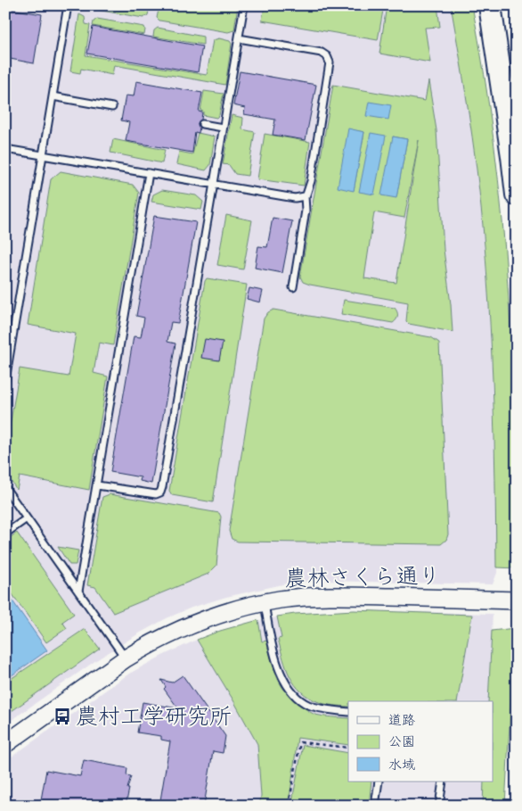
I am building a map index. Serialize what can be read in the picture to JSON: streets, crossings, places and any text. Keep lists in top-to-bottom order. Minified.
{"streets":{"street":["農林さくら通り"]},"places":{"bus stop":["農村工学研究所"]},"legend":["道路","公園","水域"]}
